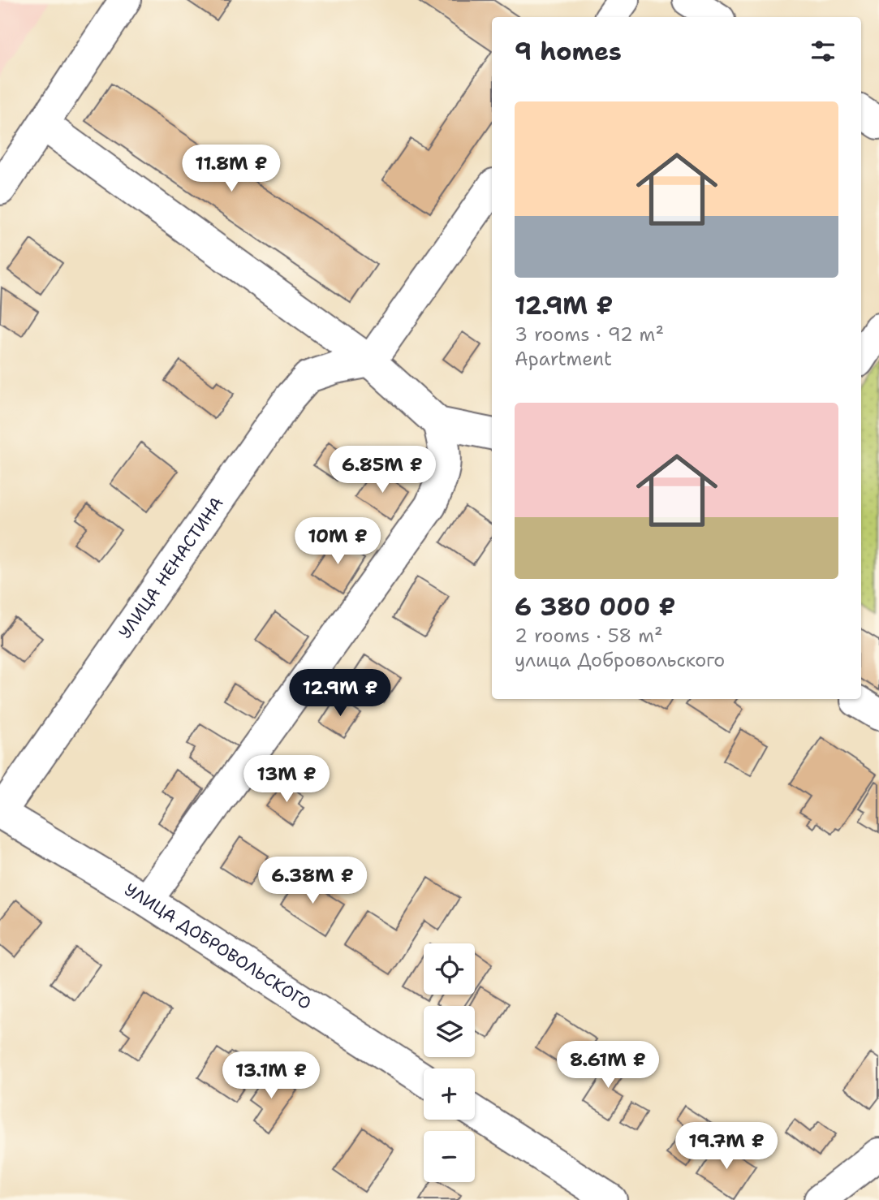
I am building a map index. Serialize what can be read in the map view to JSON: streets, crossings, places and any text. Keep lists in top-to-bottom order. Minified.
{"streets":{"street":["УЛИЦА НЕНАСТИНА","УЛИЦА ДОБРОВОЛЬСКОГО"]},"crossings":[["УЛИЦА НЕНАСТИНА","УЛИЦА ДОБРОВОЛЬСКОГО"]],"page":{"heading":"9 homes","list":[{"name":"12.9M ₽","note":"3 rooms · 92 m² · Apartment"},{"name":"6 380 000 ₽","note":"2 rooms · 58 m² · улица Добровольского"}],"price":["11.8M ₽","6.85M ₽","10M ₽","12.9M ₽","13M ₽","6.38M ₽","8.61M ₽","13.1M ₽","19.7M ₽"],"map_buttons":["+","−"]}}
